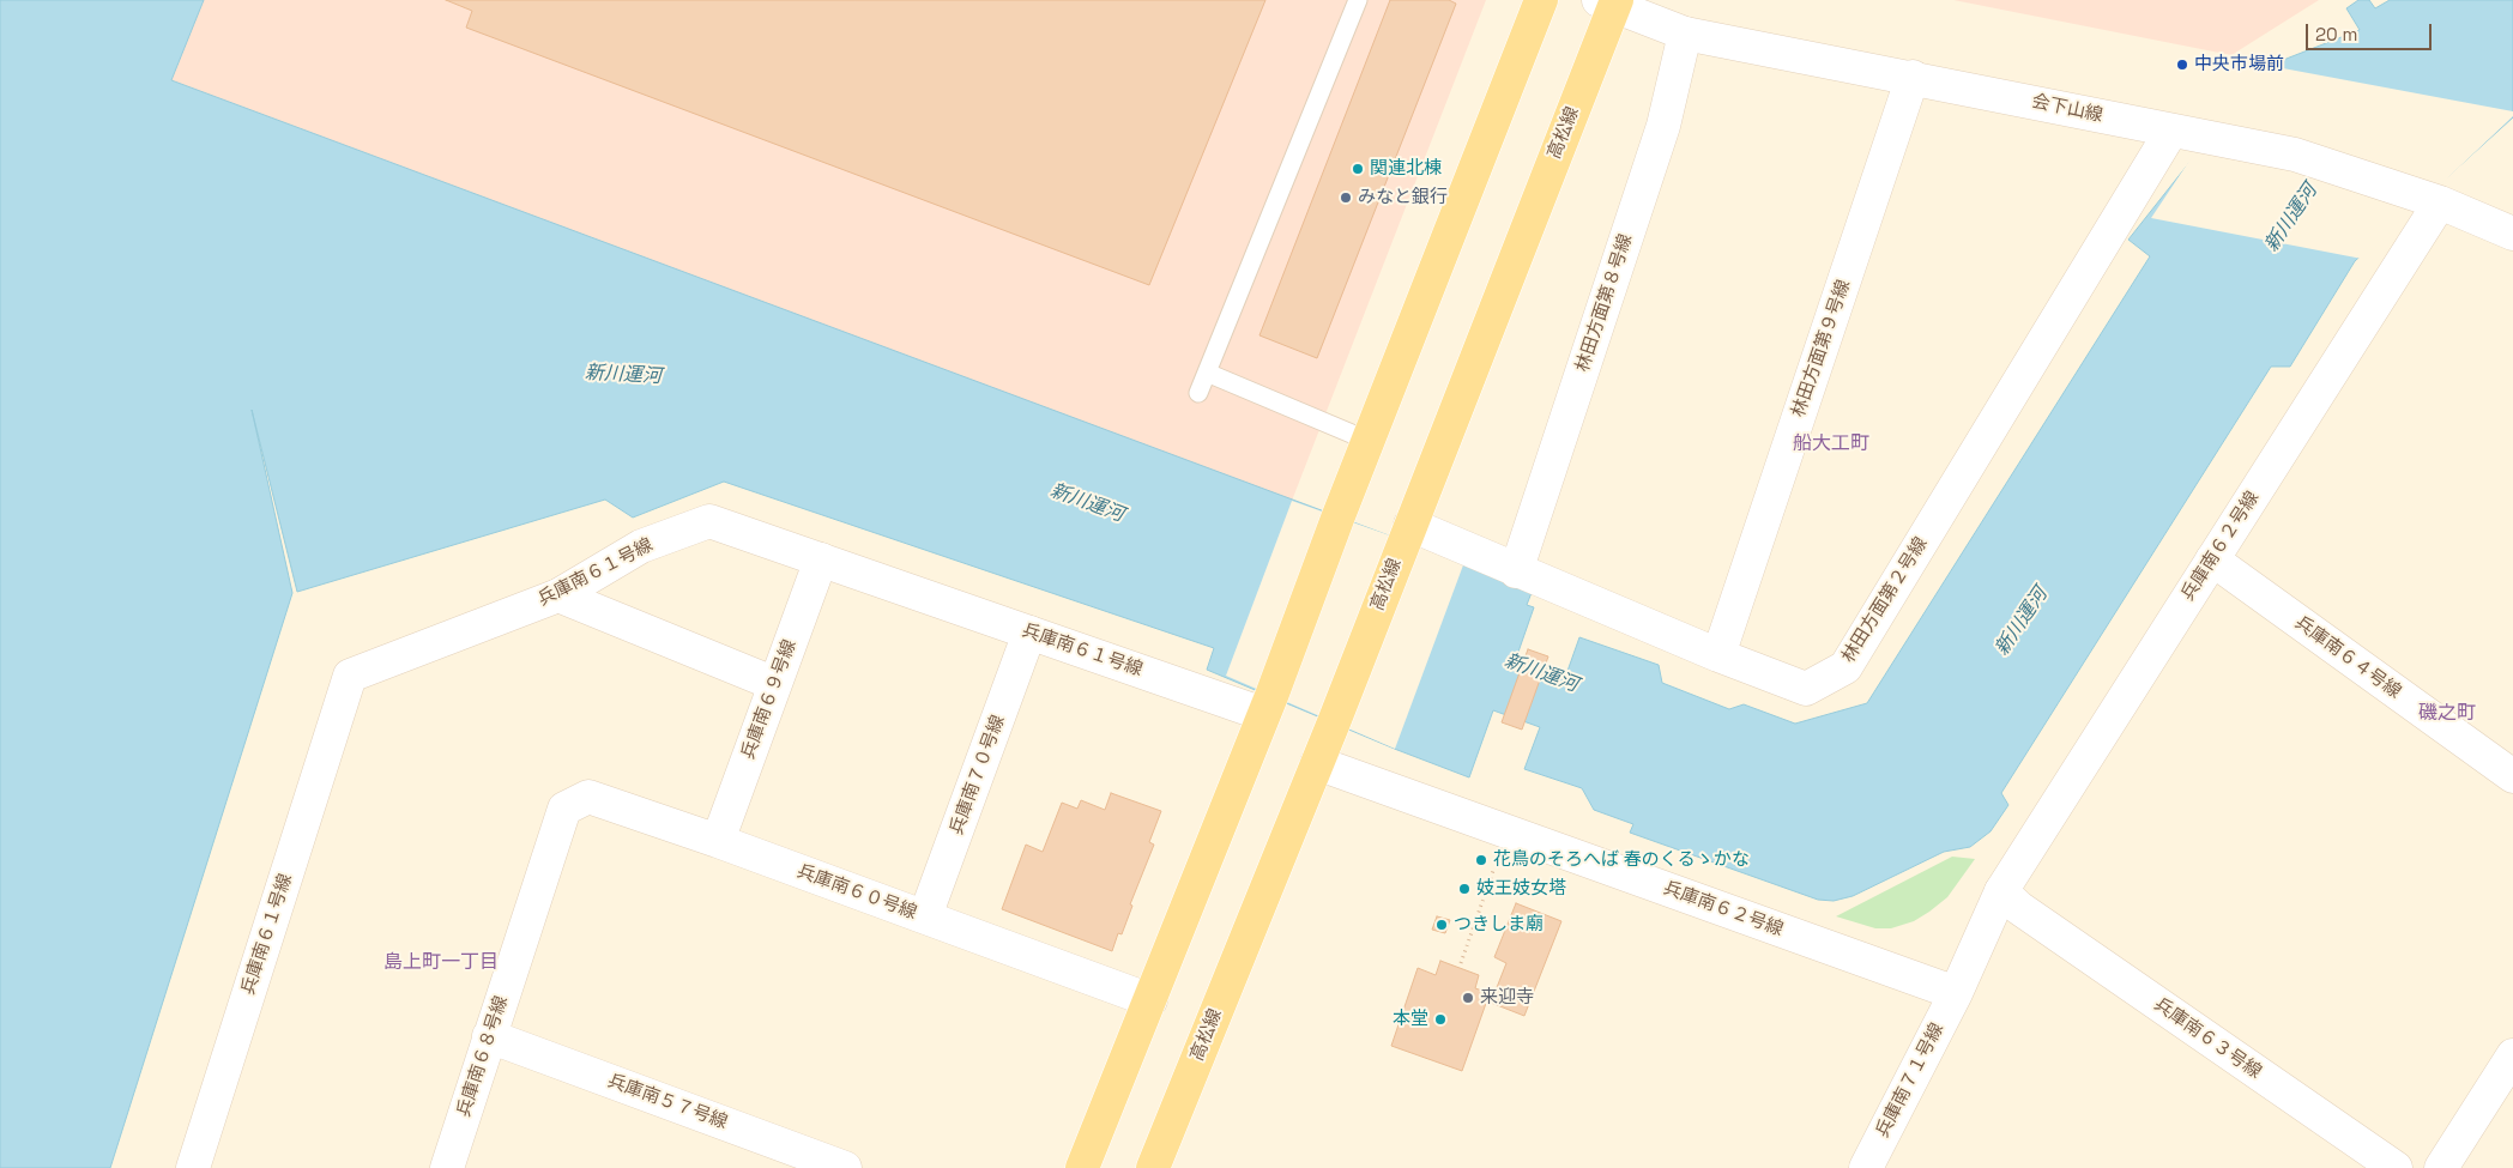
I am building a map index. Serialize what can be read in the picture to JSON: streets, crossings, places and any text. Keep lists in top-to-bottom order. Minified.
{"streets":{"main road":["高松線"],"street":["会下山線","林田方面第８号線","林田方面第９号線","兵庫南６２号線","兵庫南６１号線","林田方面第２号線","兵庫南６４号線","兵庫南６９号線","兵庫南７０号線","兵庫南６０号線","兵庫南６３号線","兵庫南６８号線","兵庫南７１号線","兵庫南５７号線"]},"crossings":[["会下山線","高松線"],["会下山線","林田方面第８号線"],["会下山線","林田方面第９号線"],["会下山線","兵庫南６２号線"],["会下山線","林田方面第２号線"],["高松線","兵庫南６２号線"],["高松線","林田方面第２号線"],["林田方面第８号線","林田方面第２号線"],["林田方面第９号線","林田方面第２号線"],["兵庫南６２号線","兵庫南６４号線"],["兵庫南６２号線","兵庫南６３号線"],["兵庫南６２号線","兵庫南７１号線"],["兵庫南６１号線","兵庫南６９号線"],["兵庫南６１号線","兵庫南７０号線"],["兵庫南６９号線","兵庫南６０号線"],["兵庫南７０号線","兵庫南６０号線"],["兵庫南６０号線","兵庫南６８号線"],["兵庫南６８号線","兵庫南５７号線"]],"districts":["船大工町","磯之町","島上町一丁目"],"water":["新川運河"],"places":["中央市場前","関連北棟","みなと銀行","花鳥のそろへば 春のくるゝかな","妓王妓女塔","つきしま廟","来迎寺","本堂"],"scale_bar":"20 m"}
